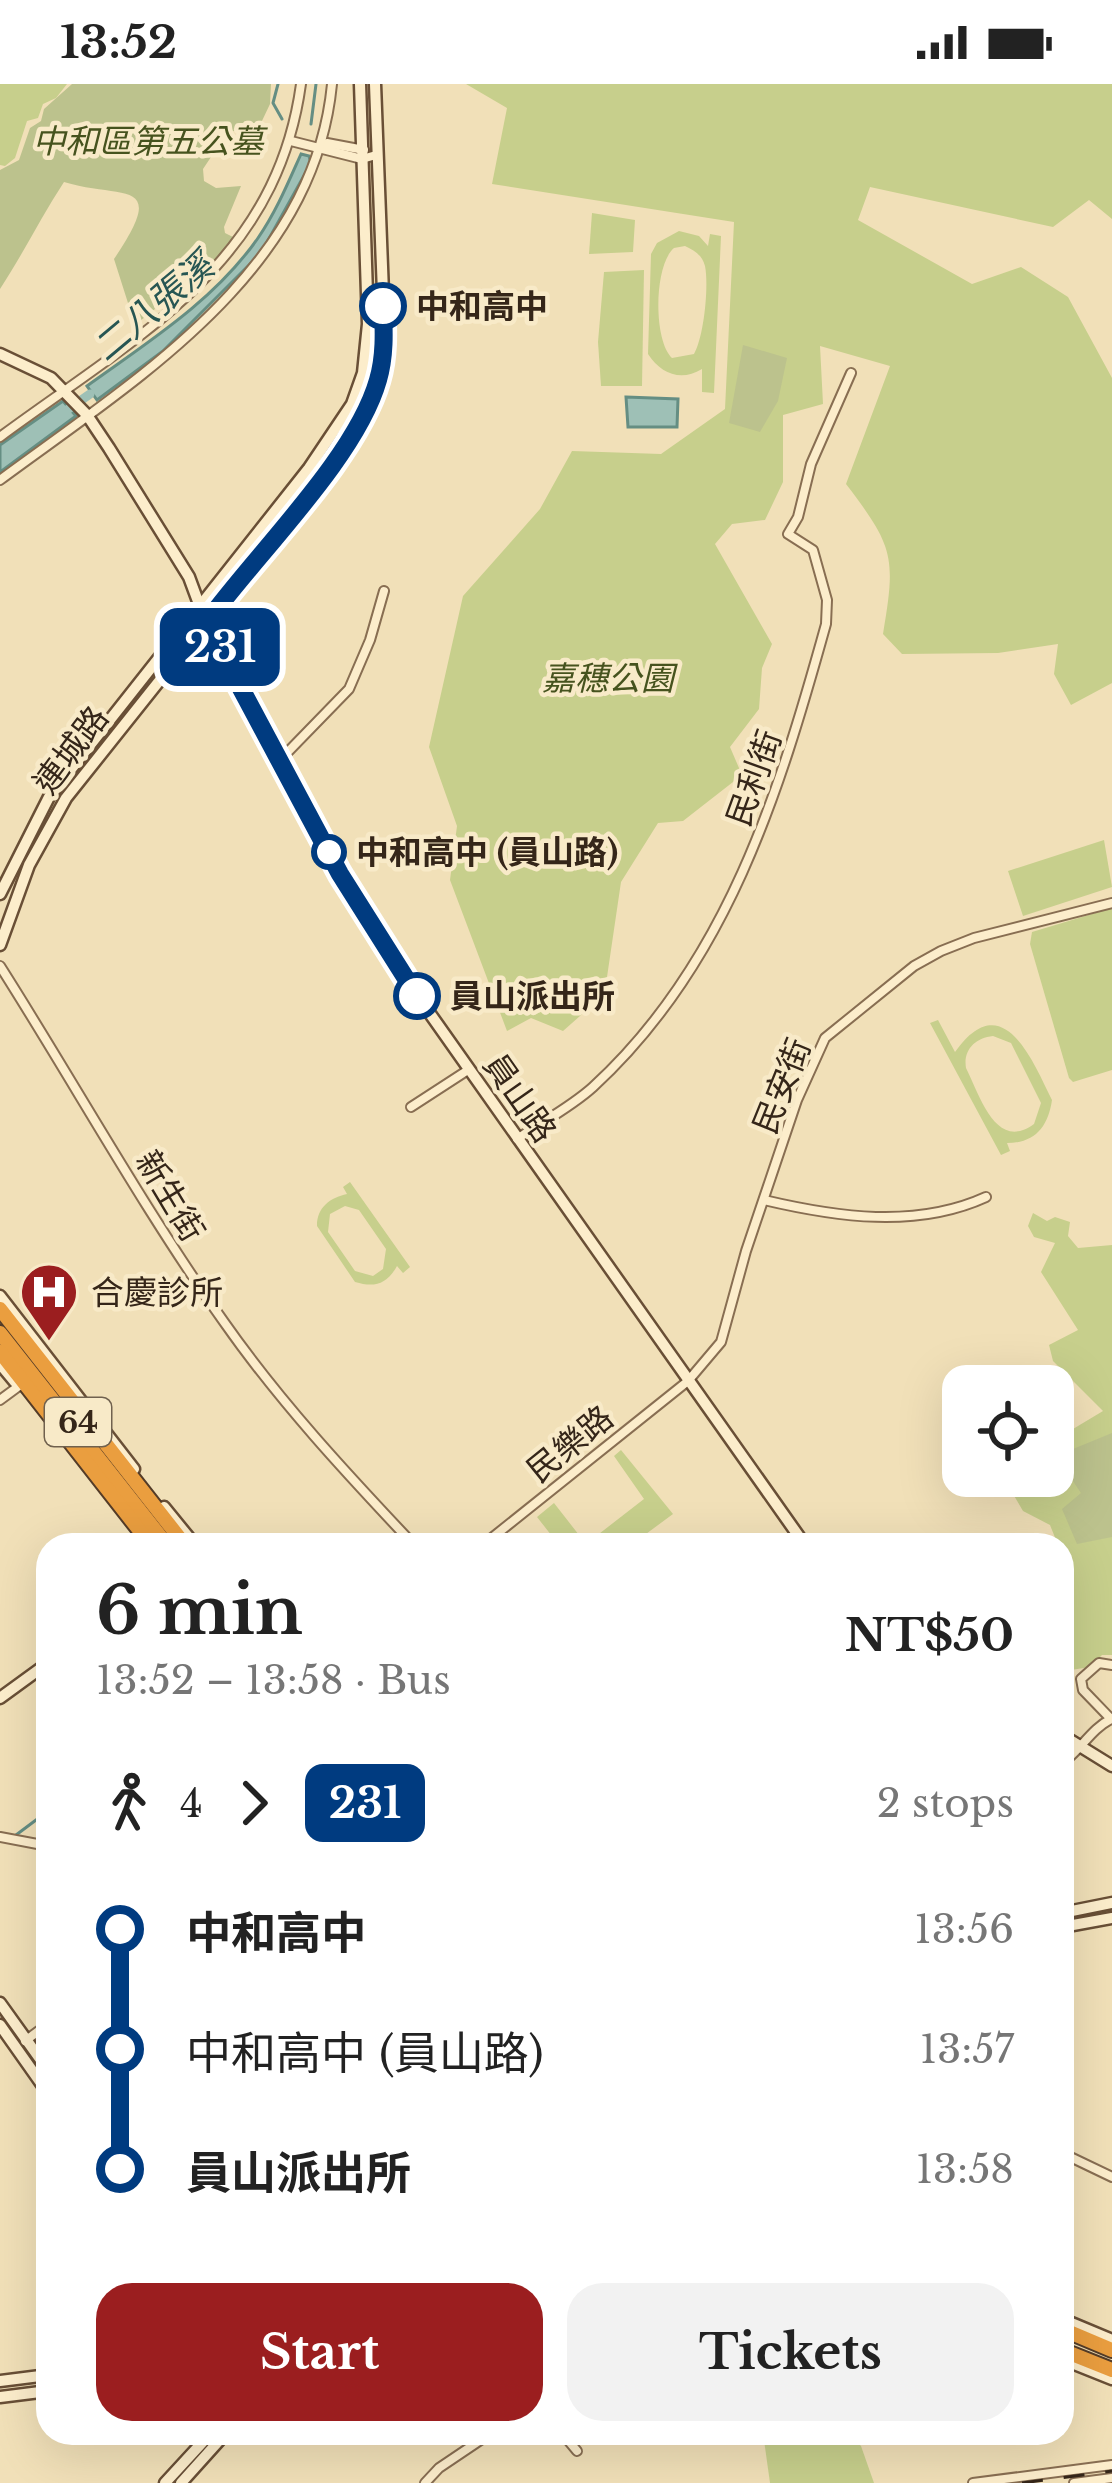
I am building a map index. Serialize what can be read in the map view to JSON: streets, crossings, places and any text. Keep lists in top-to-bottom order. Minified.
{"streets":{"highway":["64"],"main road":["連城路","員山路"],"street":["民利街","民安街","新生街","民樂路"]},"crossings":[["連城路","員山路"],["民利街","員山路"],["民安街","員山路"],["民安街","民樂路"],["員山路","民樂路"]],"water":["二八張溪"],"parks":["中和區第五公墓","嘉穗公園"],"places":{"other":["中和高中","中和高中 (員山路)","員山派出所"],"hospital":["合慶診所"]},"lines":["bus line 231"],"page":{"status":"13:52","on_map":"231","heading":["6 min","13:52 – 13:58 · Bus","NT$50"],"legs":["4","231","2 stops"],"list":[{"name":"中和高中","value":"13:56"},{"name":"中和高中 (員山路)","value":"13:57"},{"name":"員山派出所","value":"13:58"}],"buttons":["Start","Tickets"]}}
